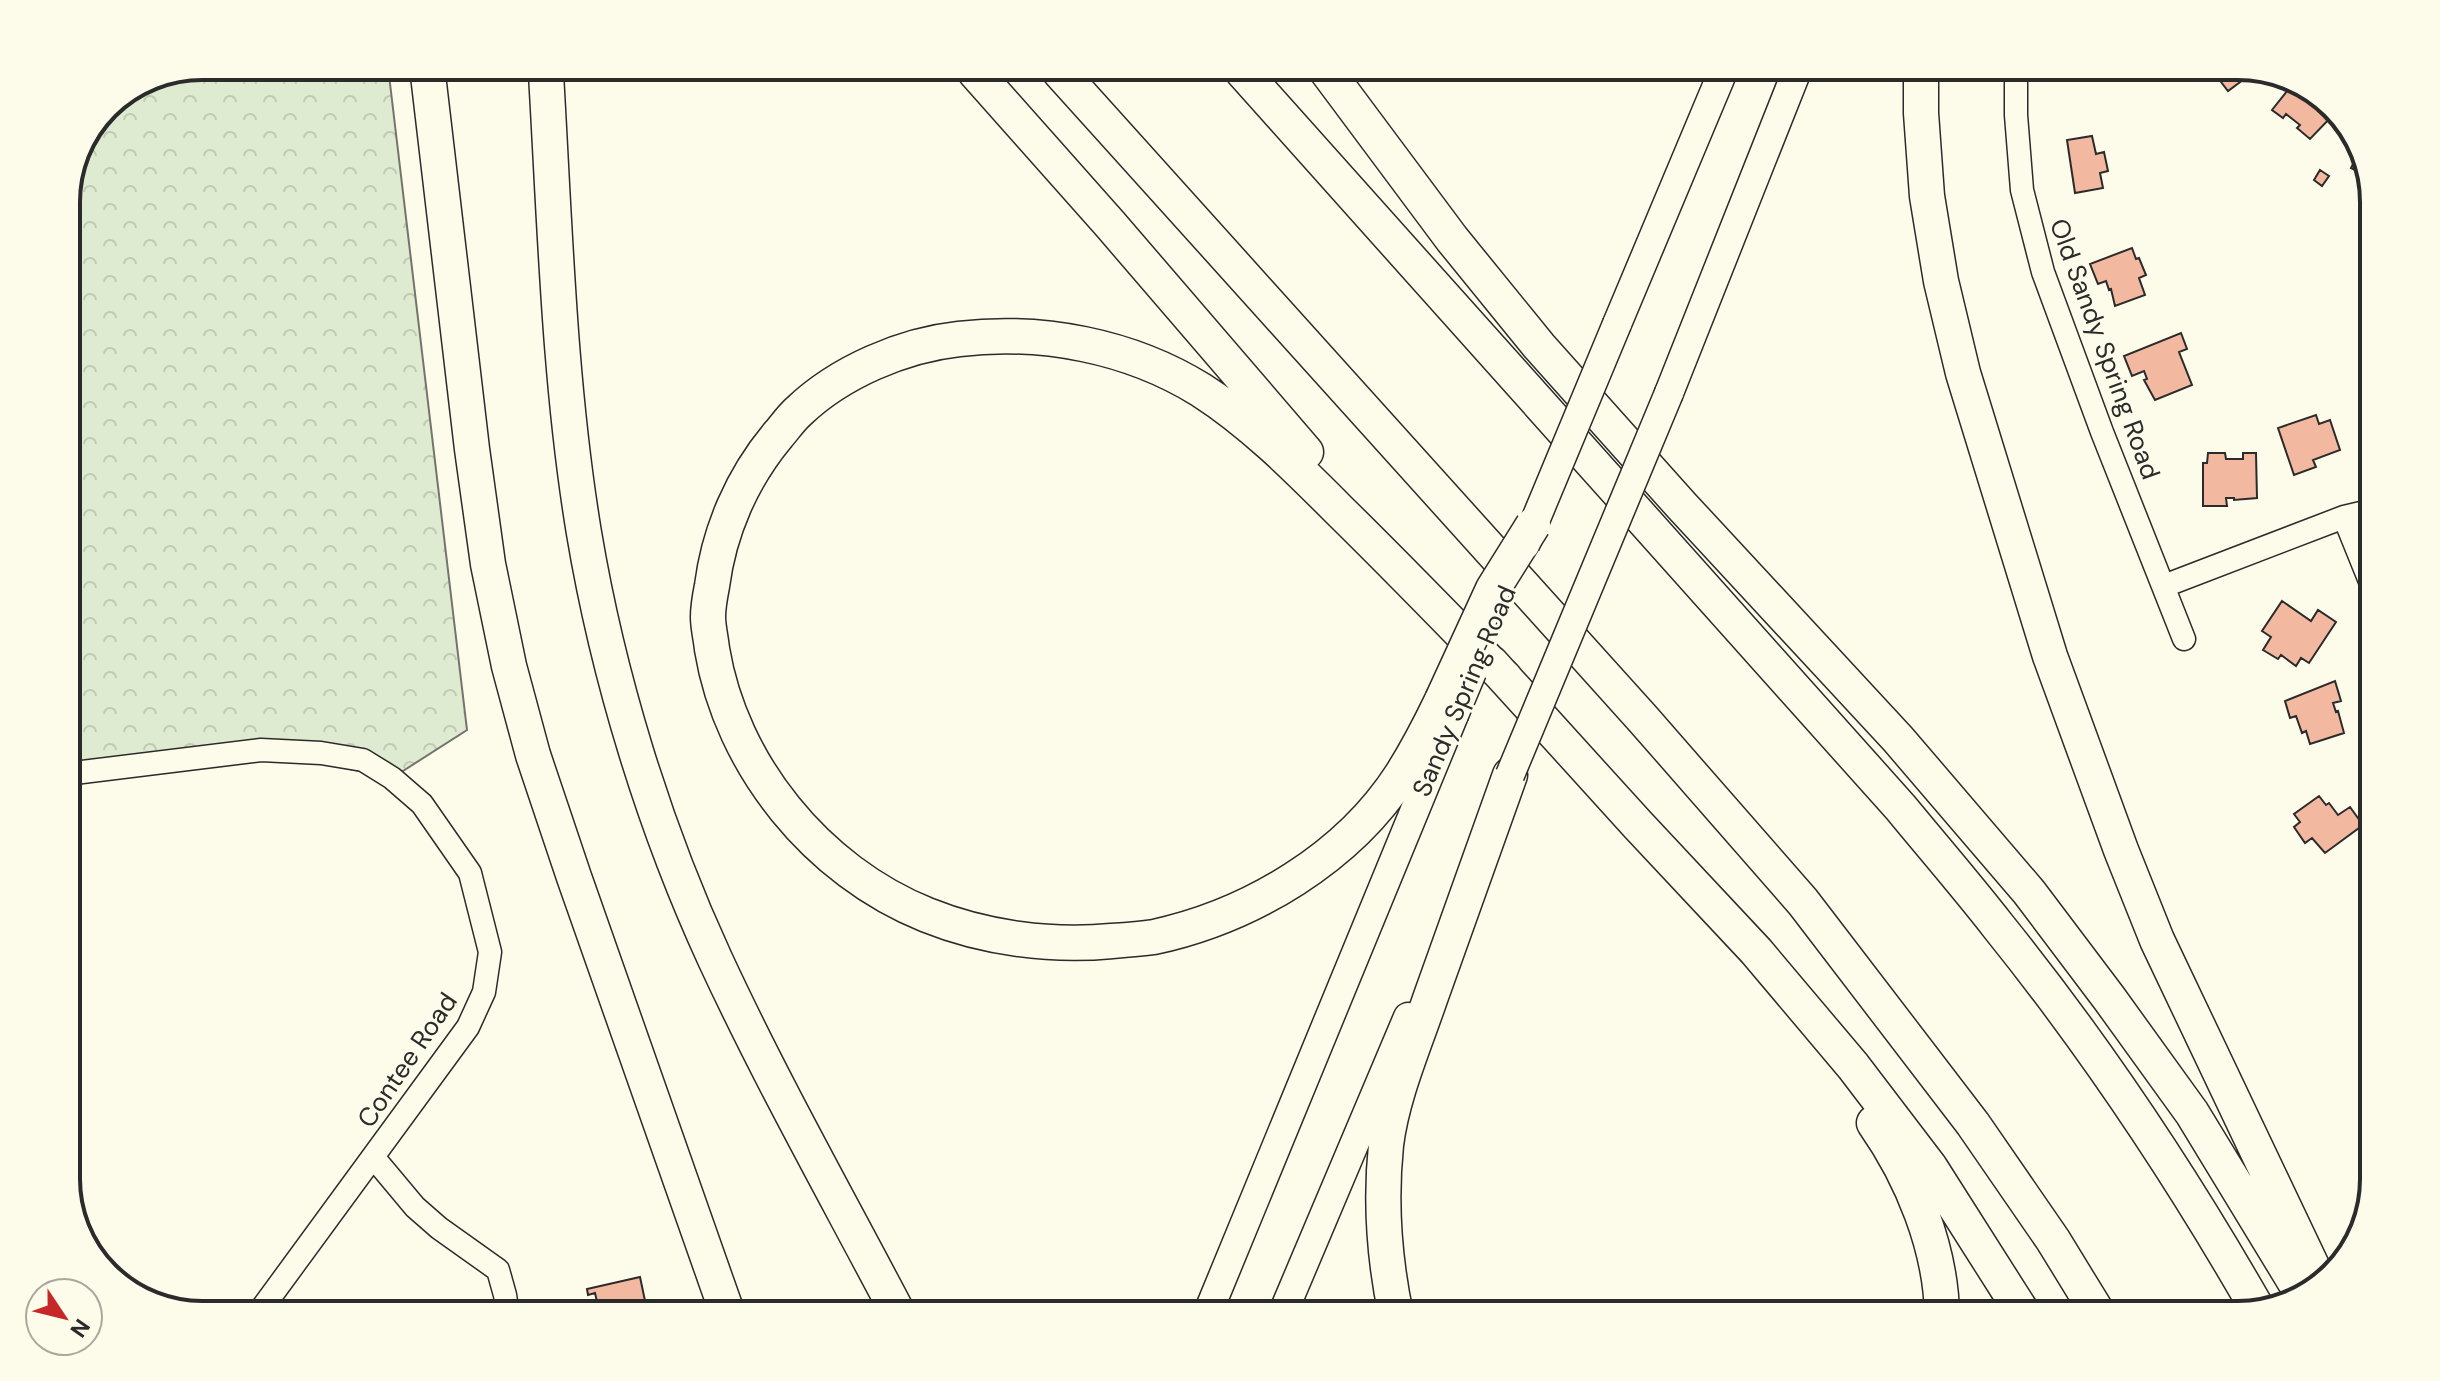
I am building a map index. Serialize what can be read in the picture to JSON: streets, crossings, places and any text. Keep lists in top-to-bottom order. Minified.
{"streets":{"main road":["Sandy Spring Road"],"street":["Old Sandy Spring Road","Contee Road"]},"north":"bottom right"}
